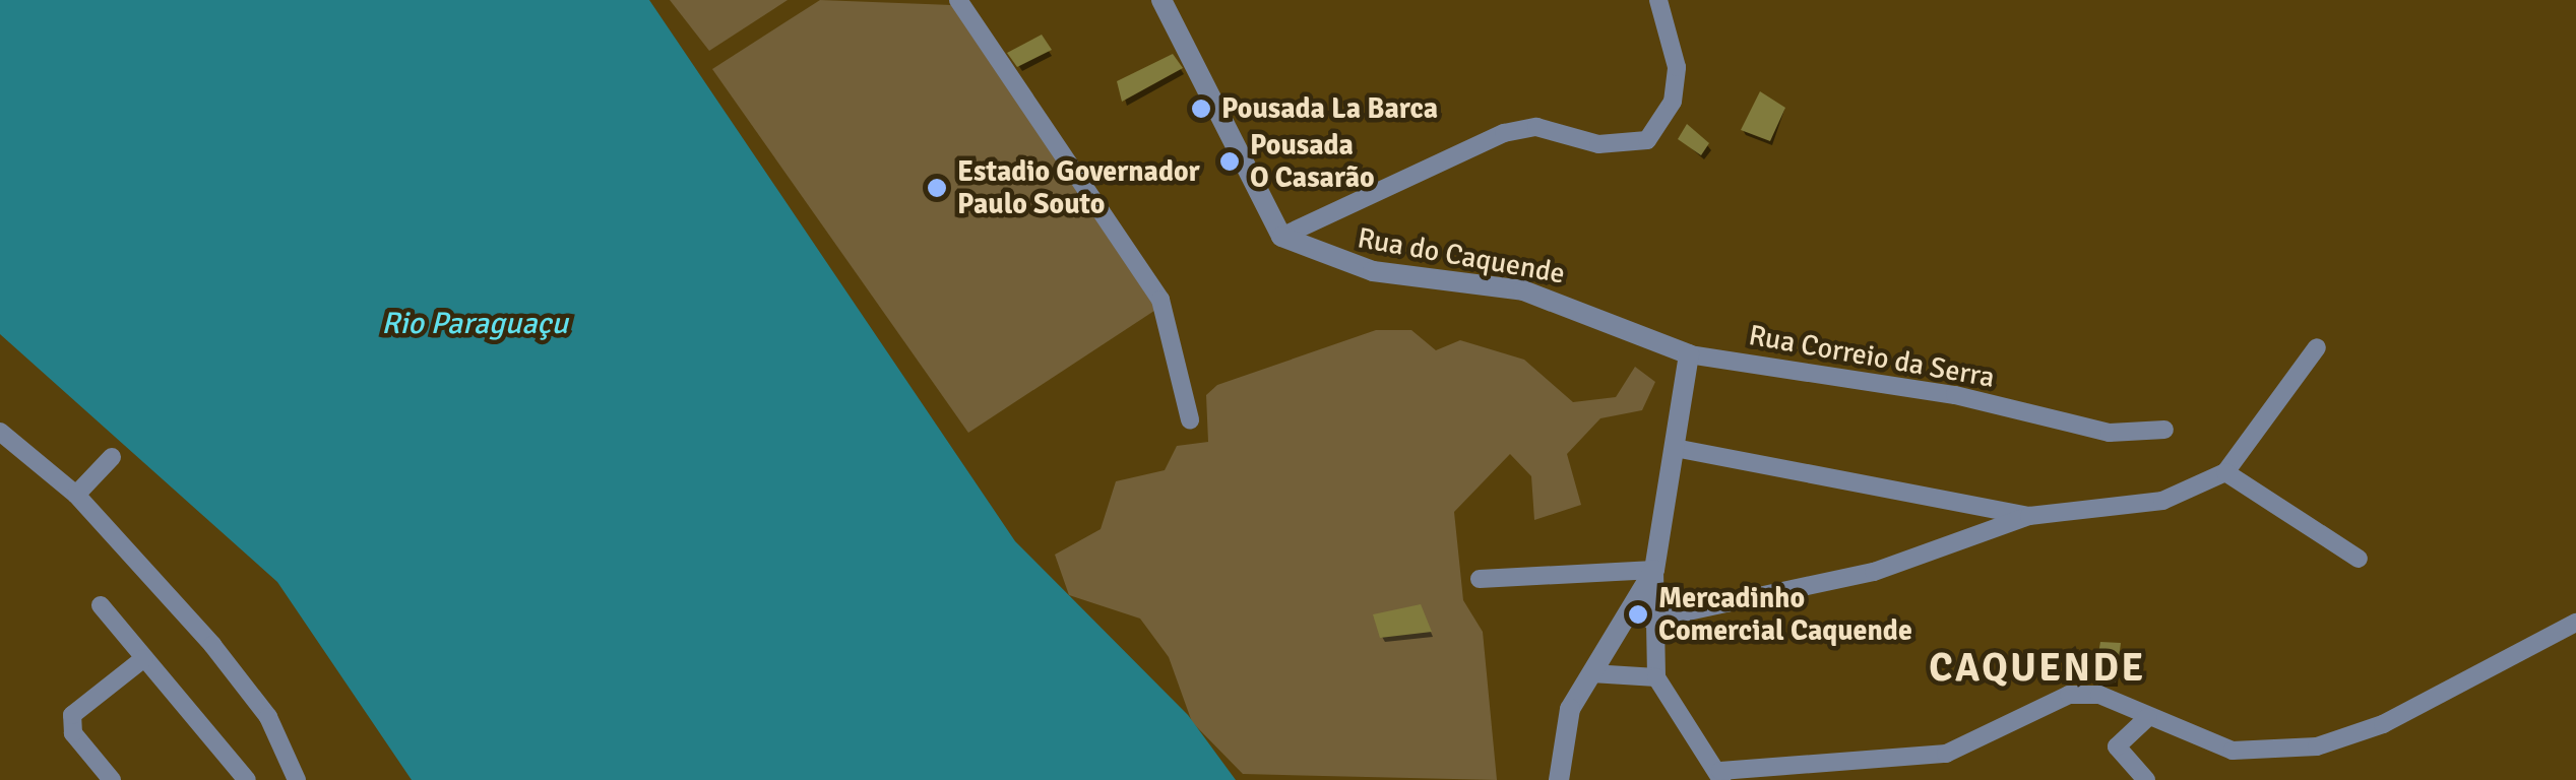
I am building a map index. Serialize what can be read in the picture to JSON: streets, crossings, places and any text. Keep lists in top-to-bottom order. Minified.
{"streets":{"street":["Rua do Caquende","Rua Correio da Serra"]},"crossings":[["Rua do Caquende","Rua Correio da Serra"]],"districts":["CAQUENDE"],"water":["Rio Paraguaçu"],"places":["Pousada La Barca","Pousada O Casarão","Estadio Governador Paulo Souto","Mercadinho Comercial Caquende"]}
